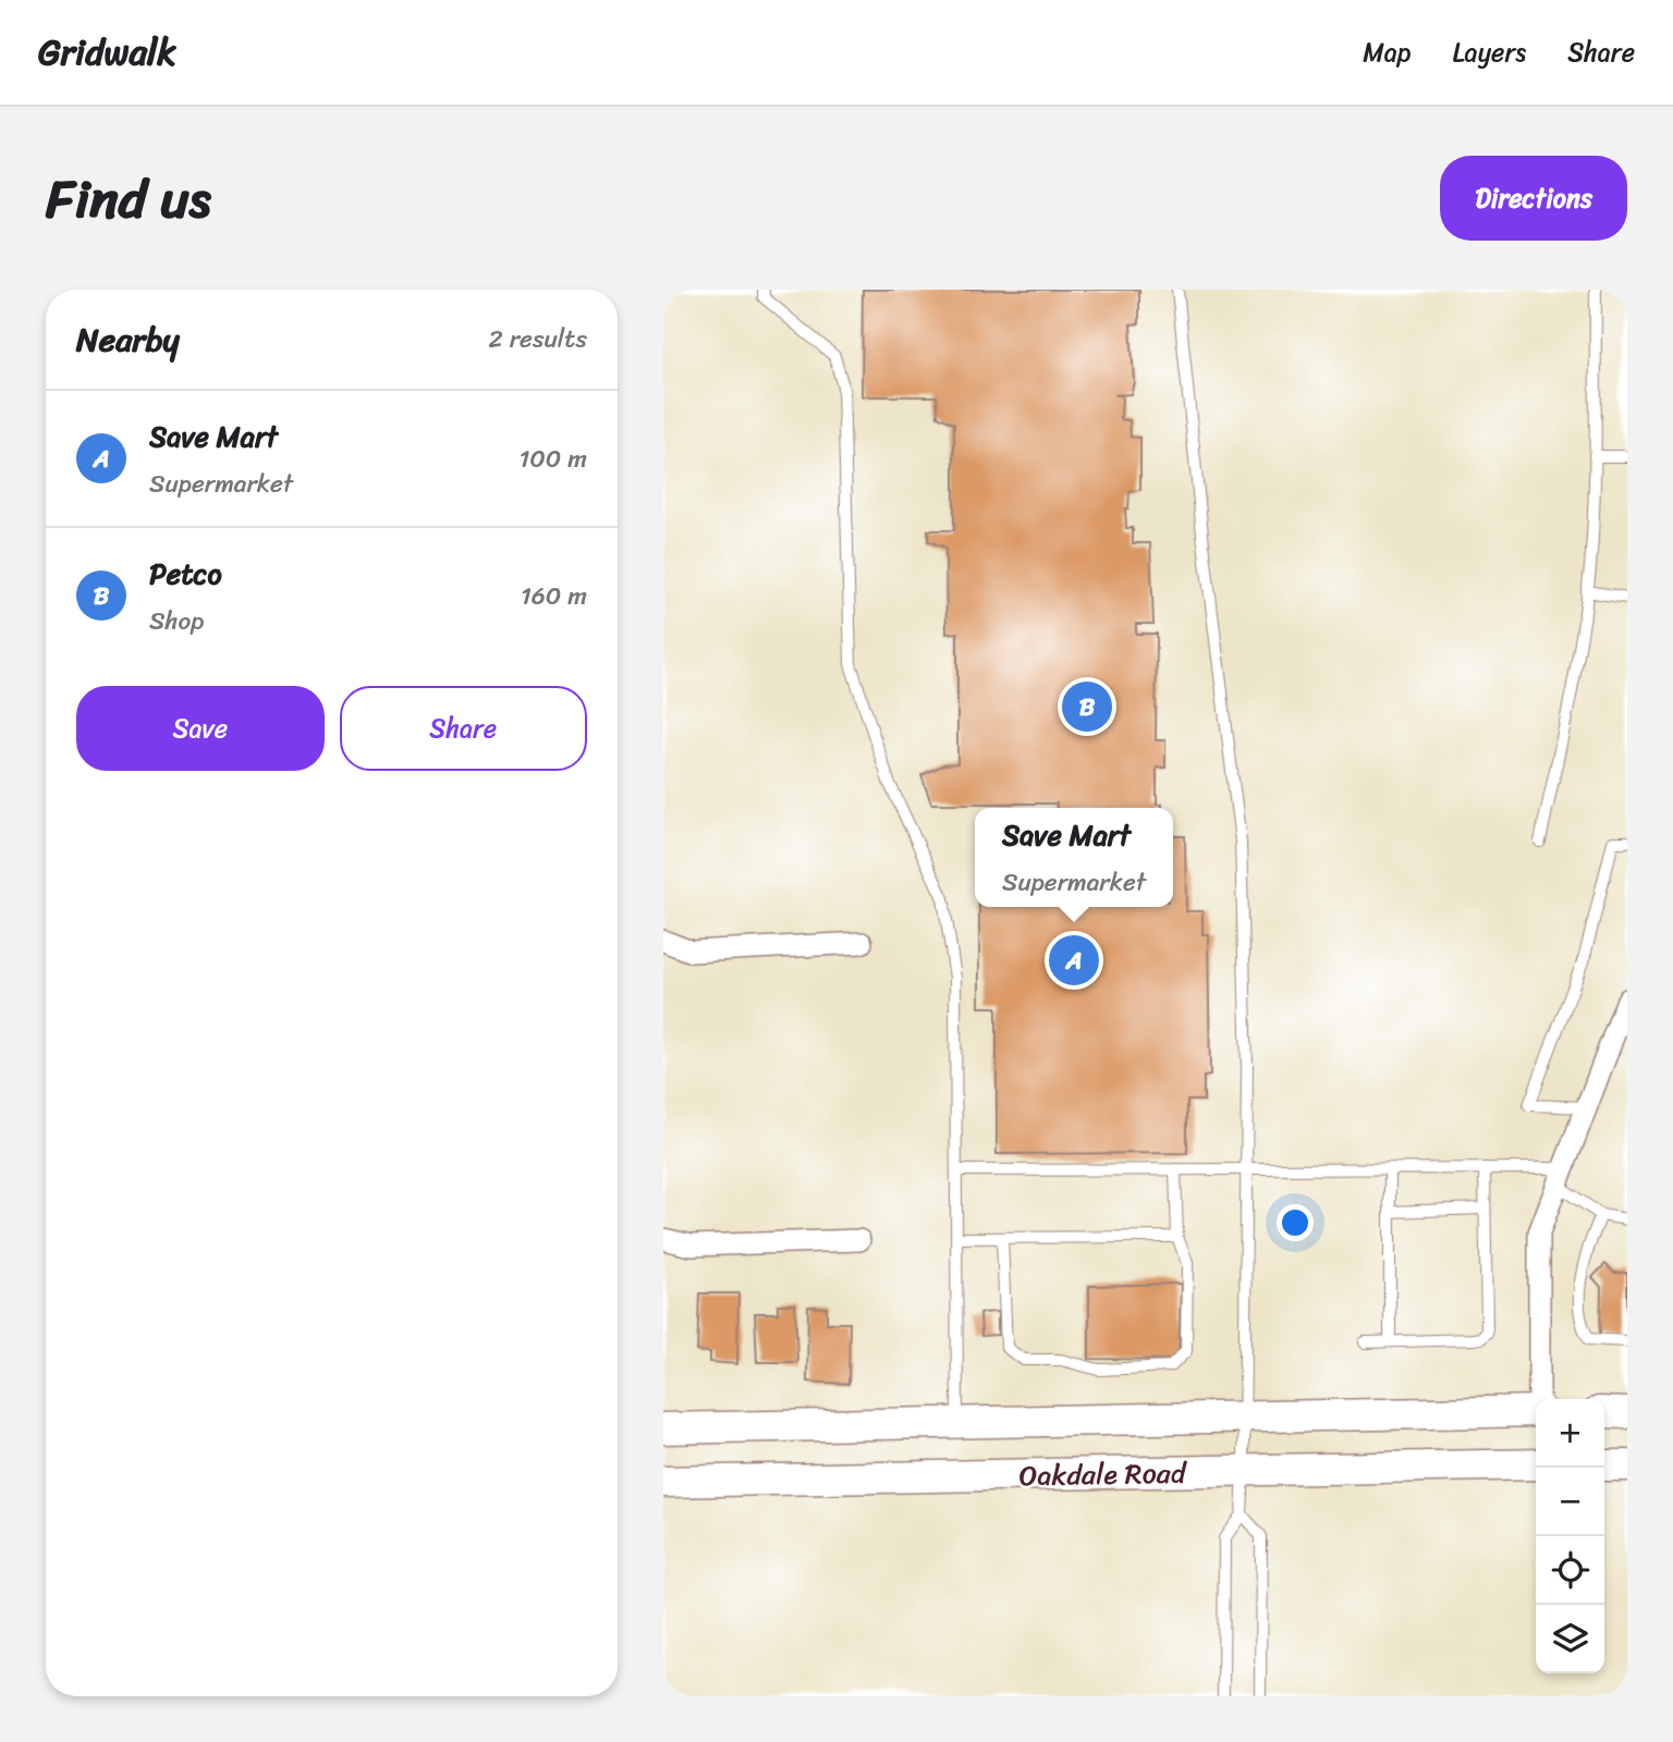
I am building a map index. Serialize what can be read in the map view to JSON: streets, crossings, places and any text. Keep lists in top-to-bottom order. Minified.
{"streets":{"main road":["Oakdale Road"]},"page":{"header":"Gridwalk","nav":["Map","Layers","Share"],"title":"Find us","buttons":["Directions",["Save","Share"]],"heading":["Nearby","2 results"],"list":[{"mark":"A","name":"Save Mart","note":"Supermarket","value":"100 m"},{"mark":"B","name":"Petco","note":"Shop","value":"160 m"}],"pins":["B","A"],"popup":["Save Mart","Supermarket"],"map_buttons":["+","−"]}}
